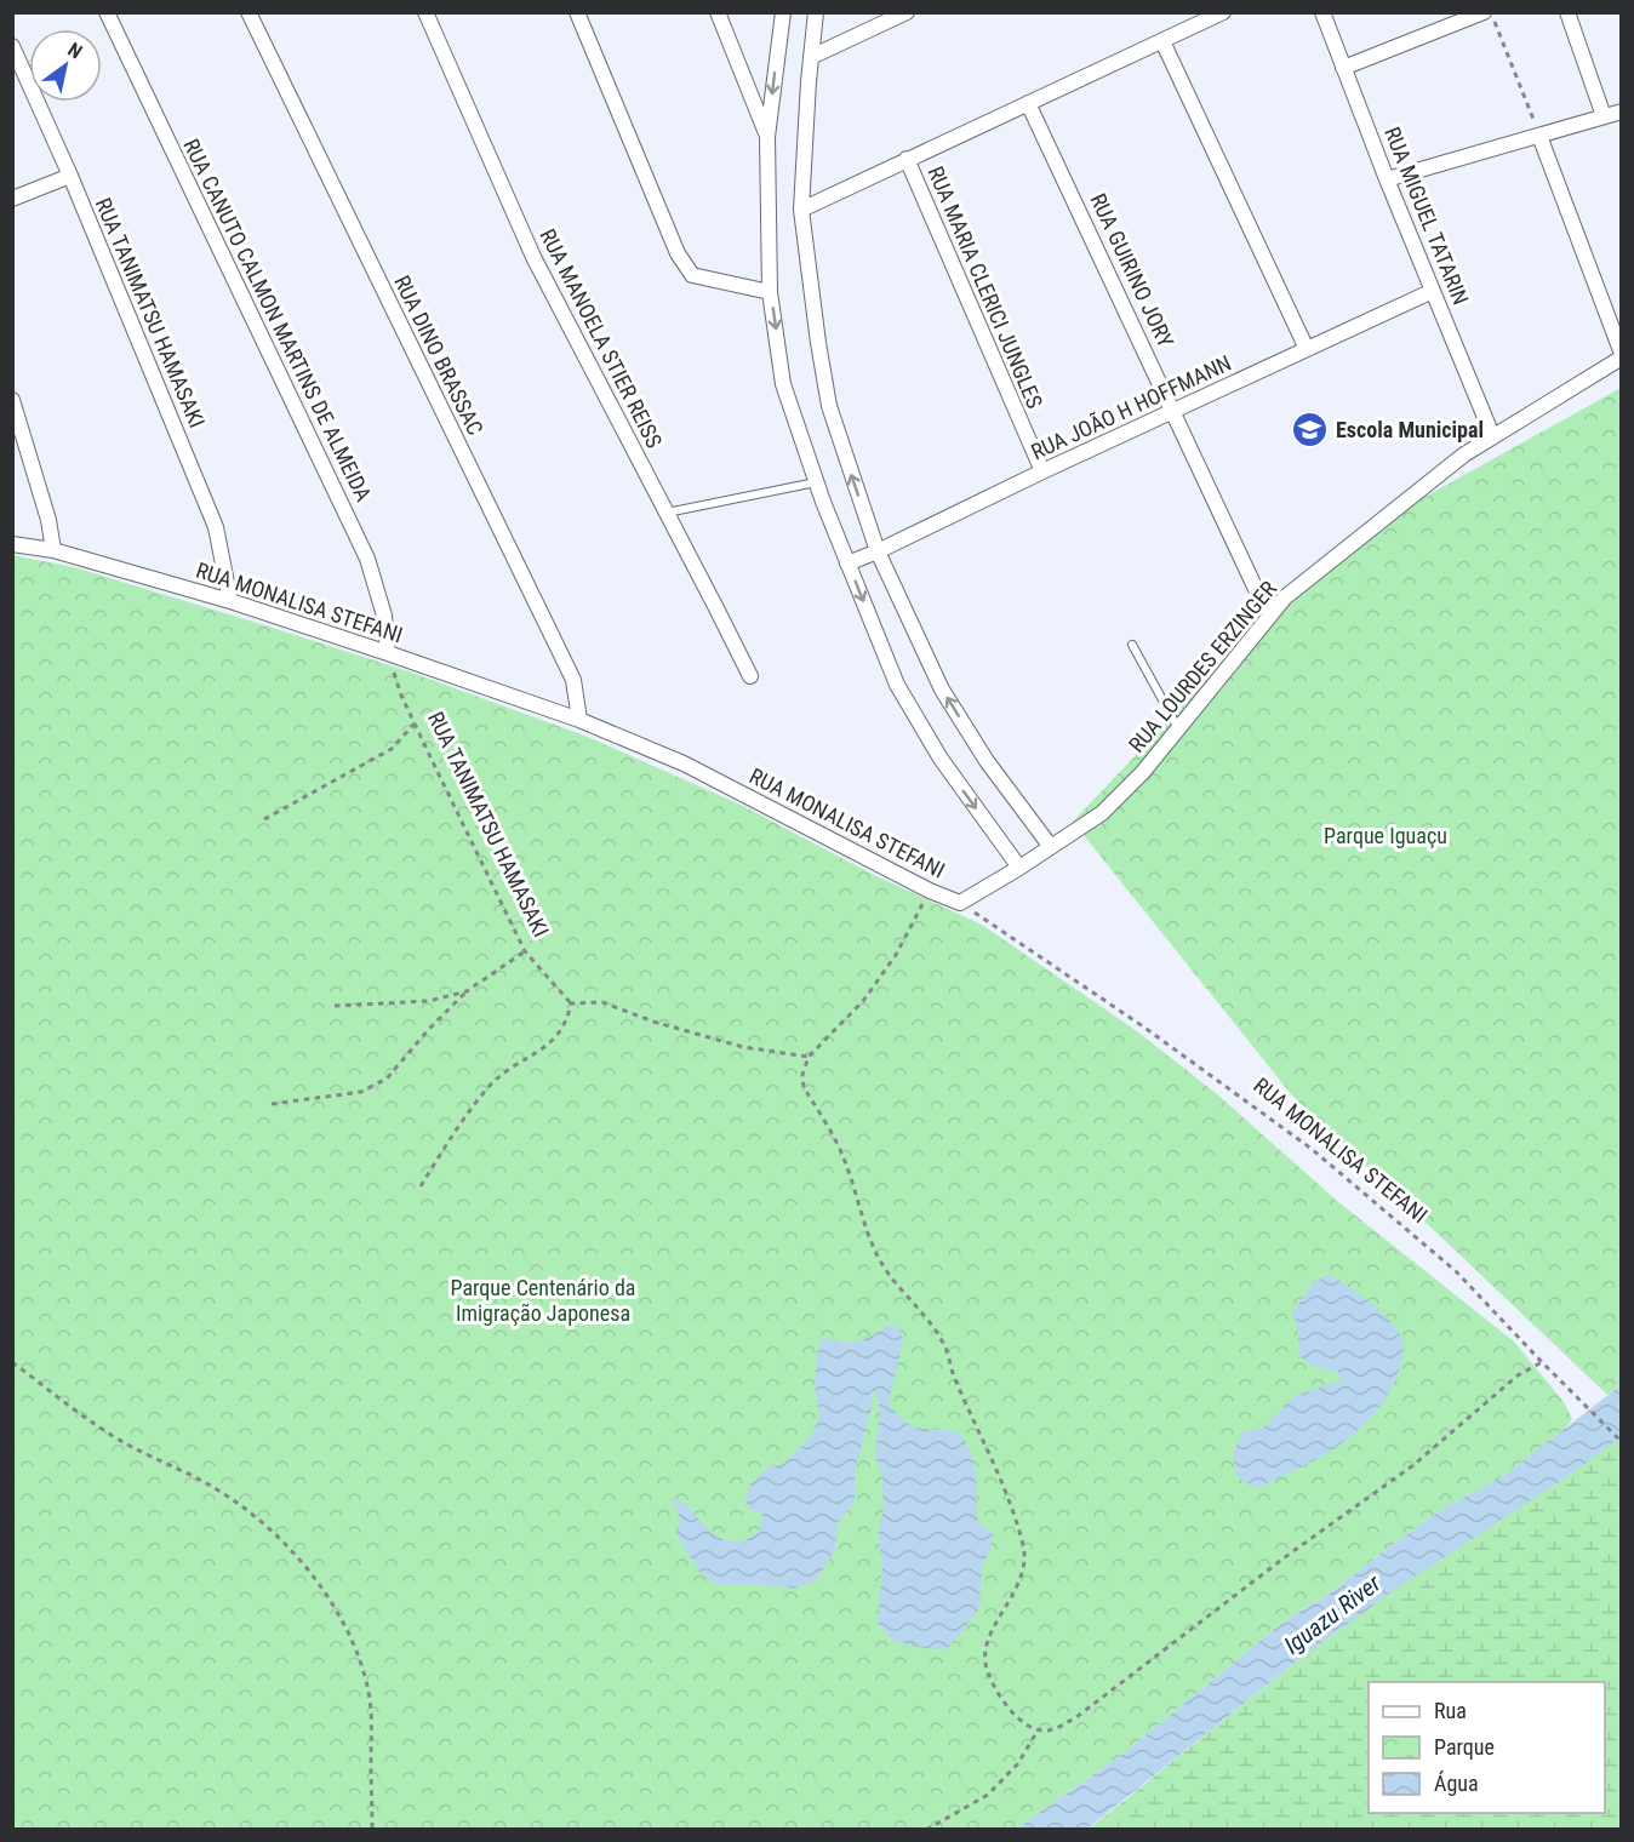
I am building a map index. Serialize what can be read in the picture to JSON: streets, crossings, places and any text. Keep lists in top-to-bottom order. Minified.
{"streets":{"street":["RUA MIGUEL TATARIN","RUA GUIRINO JORY","RUA MARIA CLERICI JUNGLES","RUA TANIMATSU HAMASAKI","RUA CANUTO CALMON MARTINS DE ALMEIDA","RUA MANOELA STIER REISS","RUA DINO BRASSAC","RUA JOÃO H HOFFMANN","RUA MONALISA STEFANI","RUA LOURDES ERZINGER"]},"crossings":[["RUA MIGUEL TATARIN","RUA JOÃO H HOFFMANN"],["RUA MIGUEL TATARIN","RUA LOURDES ERZINGER"],["RUA GUIRINO JORY","RUA JOÃO H HOFFMANN"],["RUA GUIRINO JORY","RUA LOURDES ERZINGER"],["RUA MARIA CLERICI JUNGLES","RUA JOÃO H HOFFMANN"],["RUA TANIMATSU HAMASAKI","RUA CANUTO CALMON MARTINS DE ALMEIDA"],["RUA TANIMATSU HAMASAKI","RUA MONALISA STEFANI"],["RUA CANUTO CALMON MARTINS DE ALMEIDA","RUA MONALISA STEFANI"],["RUA DINO BRASSAC","RUA MONALISA STEFANI"],["RUA MONALISA STEFANI","RUA LOURDES ERZINGER"]],"water":["Iguazu River"],"parks":["Parque Iguaçu","Parque Centenário da Imigração Japonesa"],"places":{"school or university":["Escola Municipal"]},"legend":["Rua","Parque","Água"],"north":"top right"}
